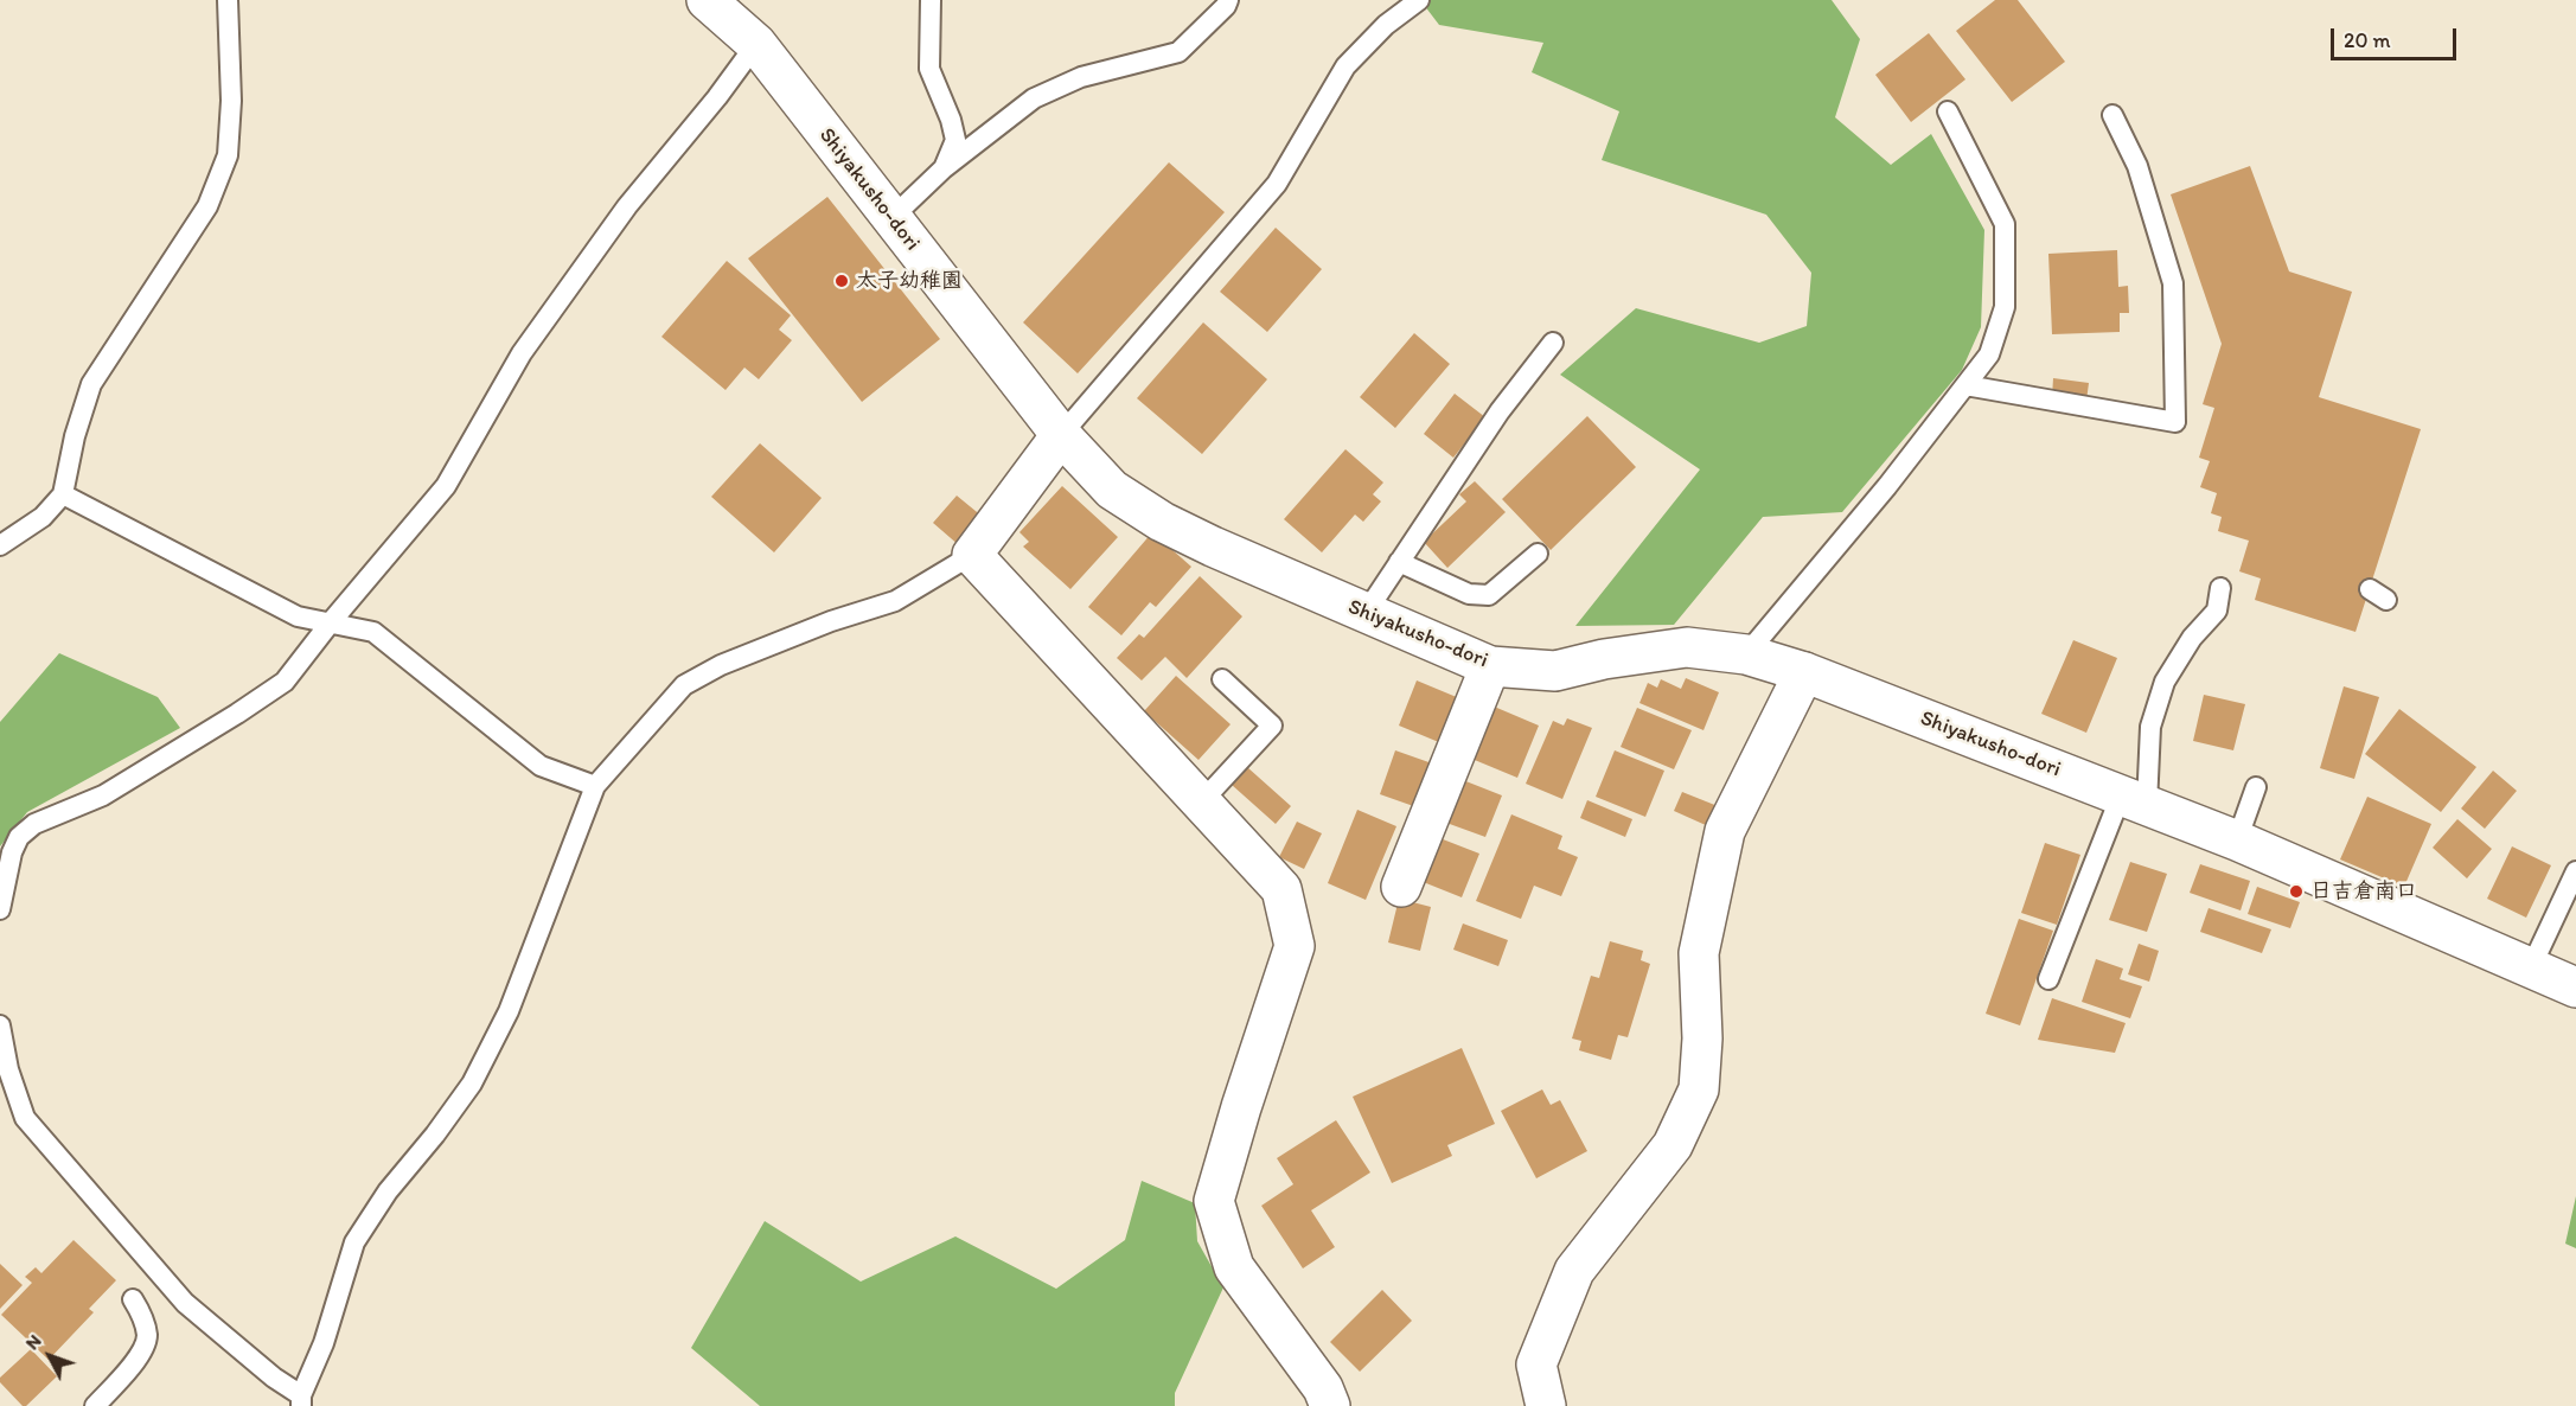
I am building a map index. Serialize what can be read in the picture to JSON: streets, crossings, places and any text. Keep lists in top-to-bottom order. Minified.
{"streets":{"street":["Shiyakusho-dori"]},"places":["太子幼稚園","日吉倉南口"],"scale_bar":"20 m","north":"top left"}
